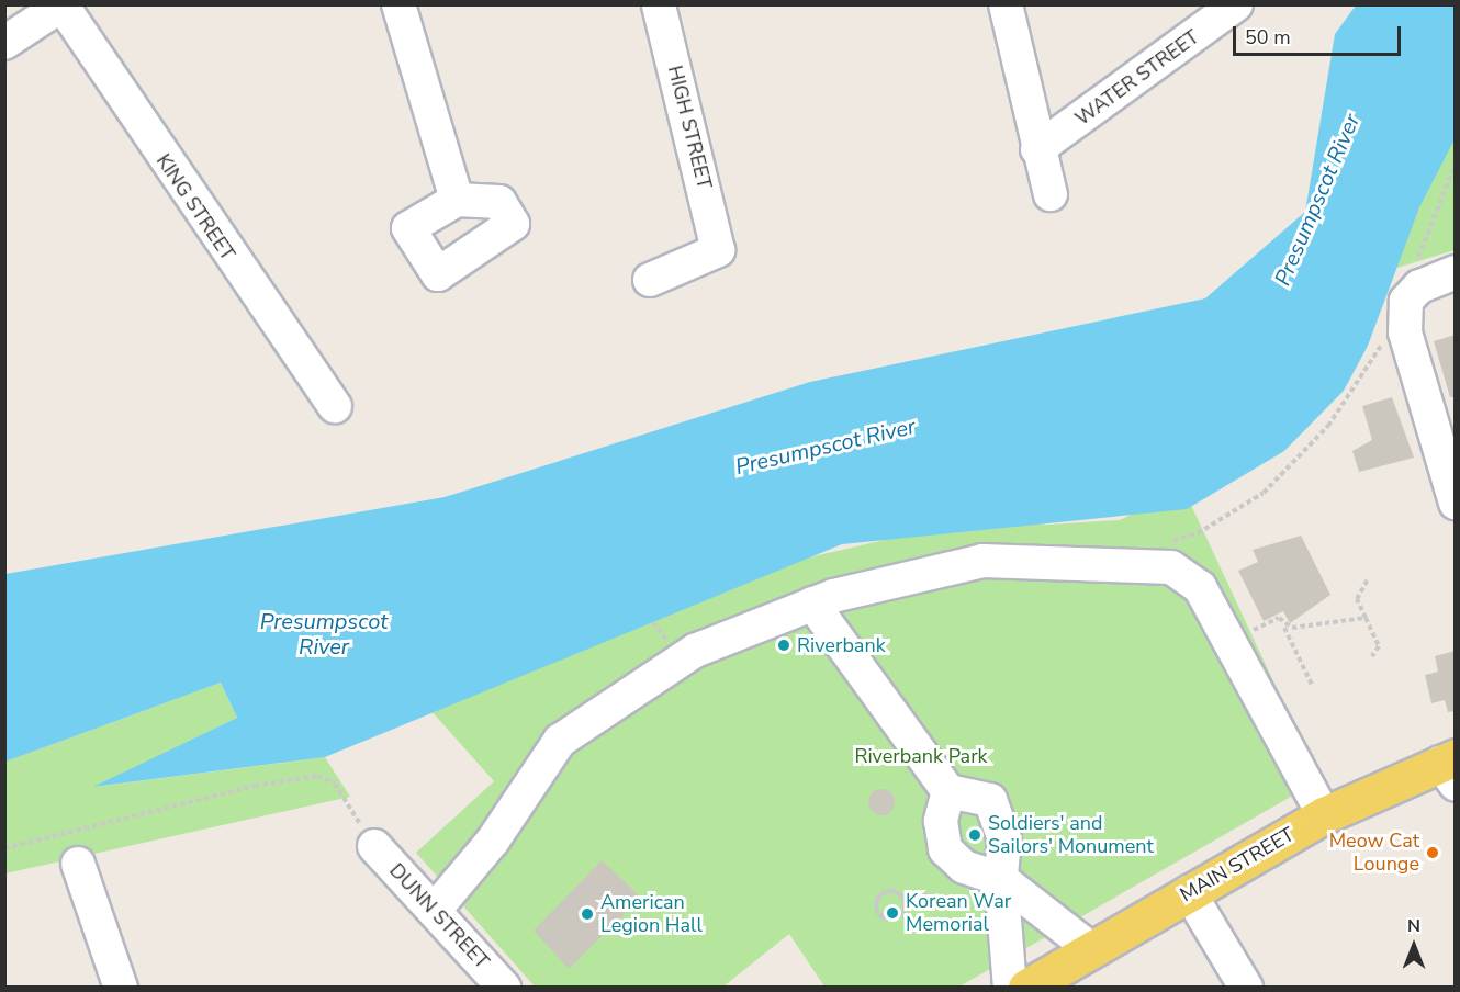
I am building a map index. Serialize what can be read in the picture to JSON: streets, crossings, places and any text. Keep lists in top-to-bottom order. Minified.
{"streets":{"main road":["MAIN STREET"],"street":["WATER STREET","HIGH STREET","KING STREET","DUNN STREET"]},"water":["Presumpscot River"],"parks":["Riverbank Park"],"places":["Riverbank","Soldiers' and Sailors' Monument","Meow Cat Lounge","Korean War Memorial","American Legion Hall"],"scale_bar":"50 m","north":"top"}
